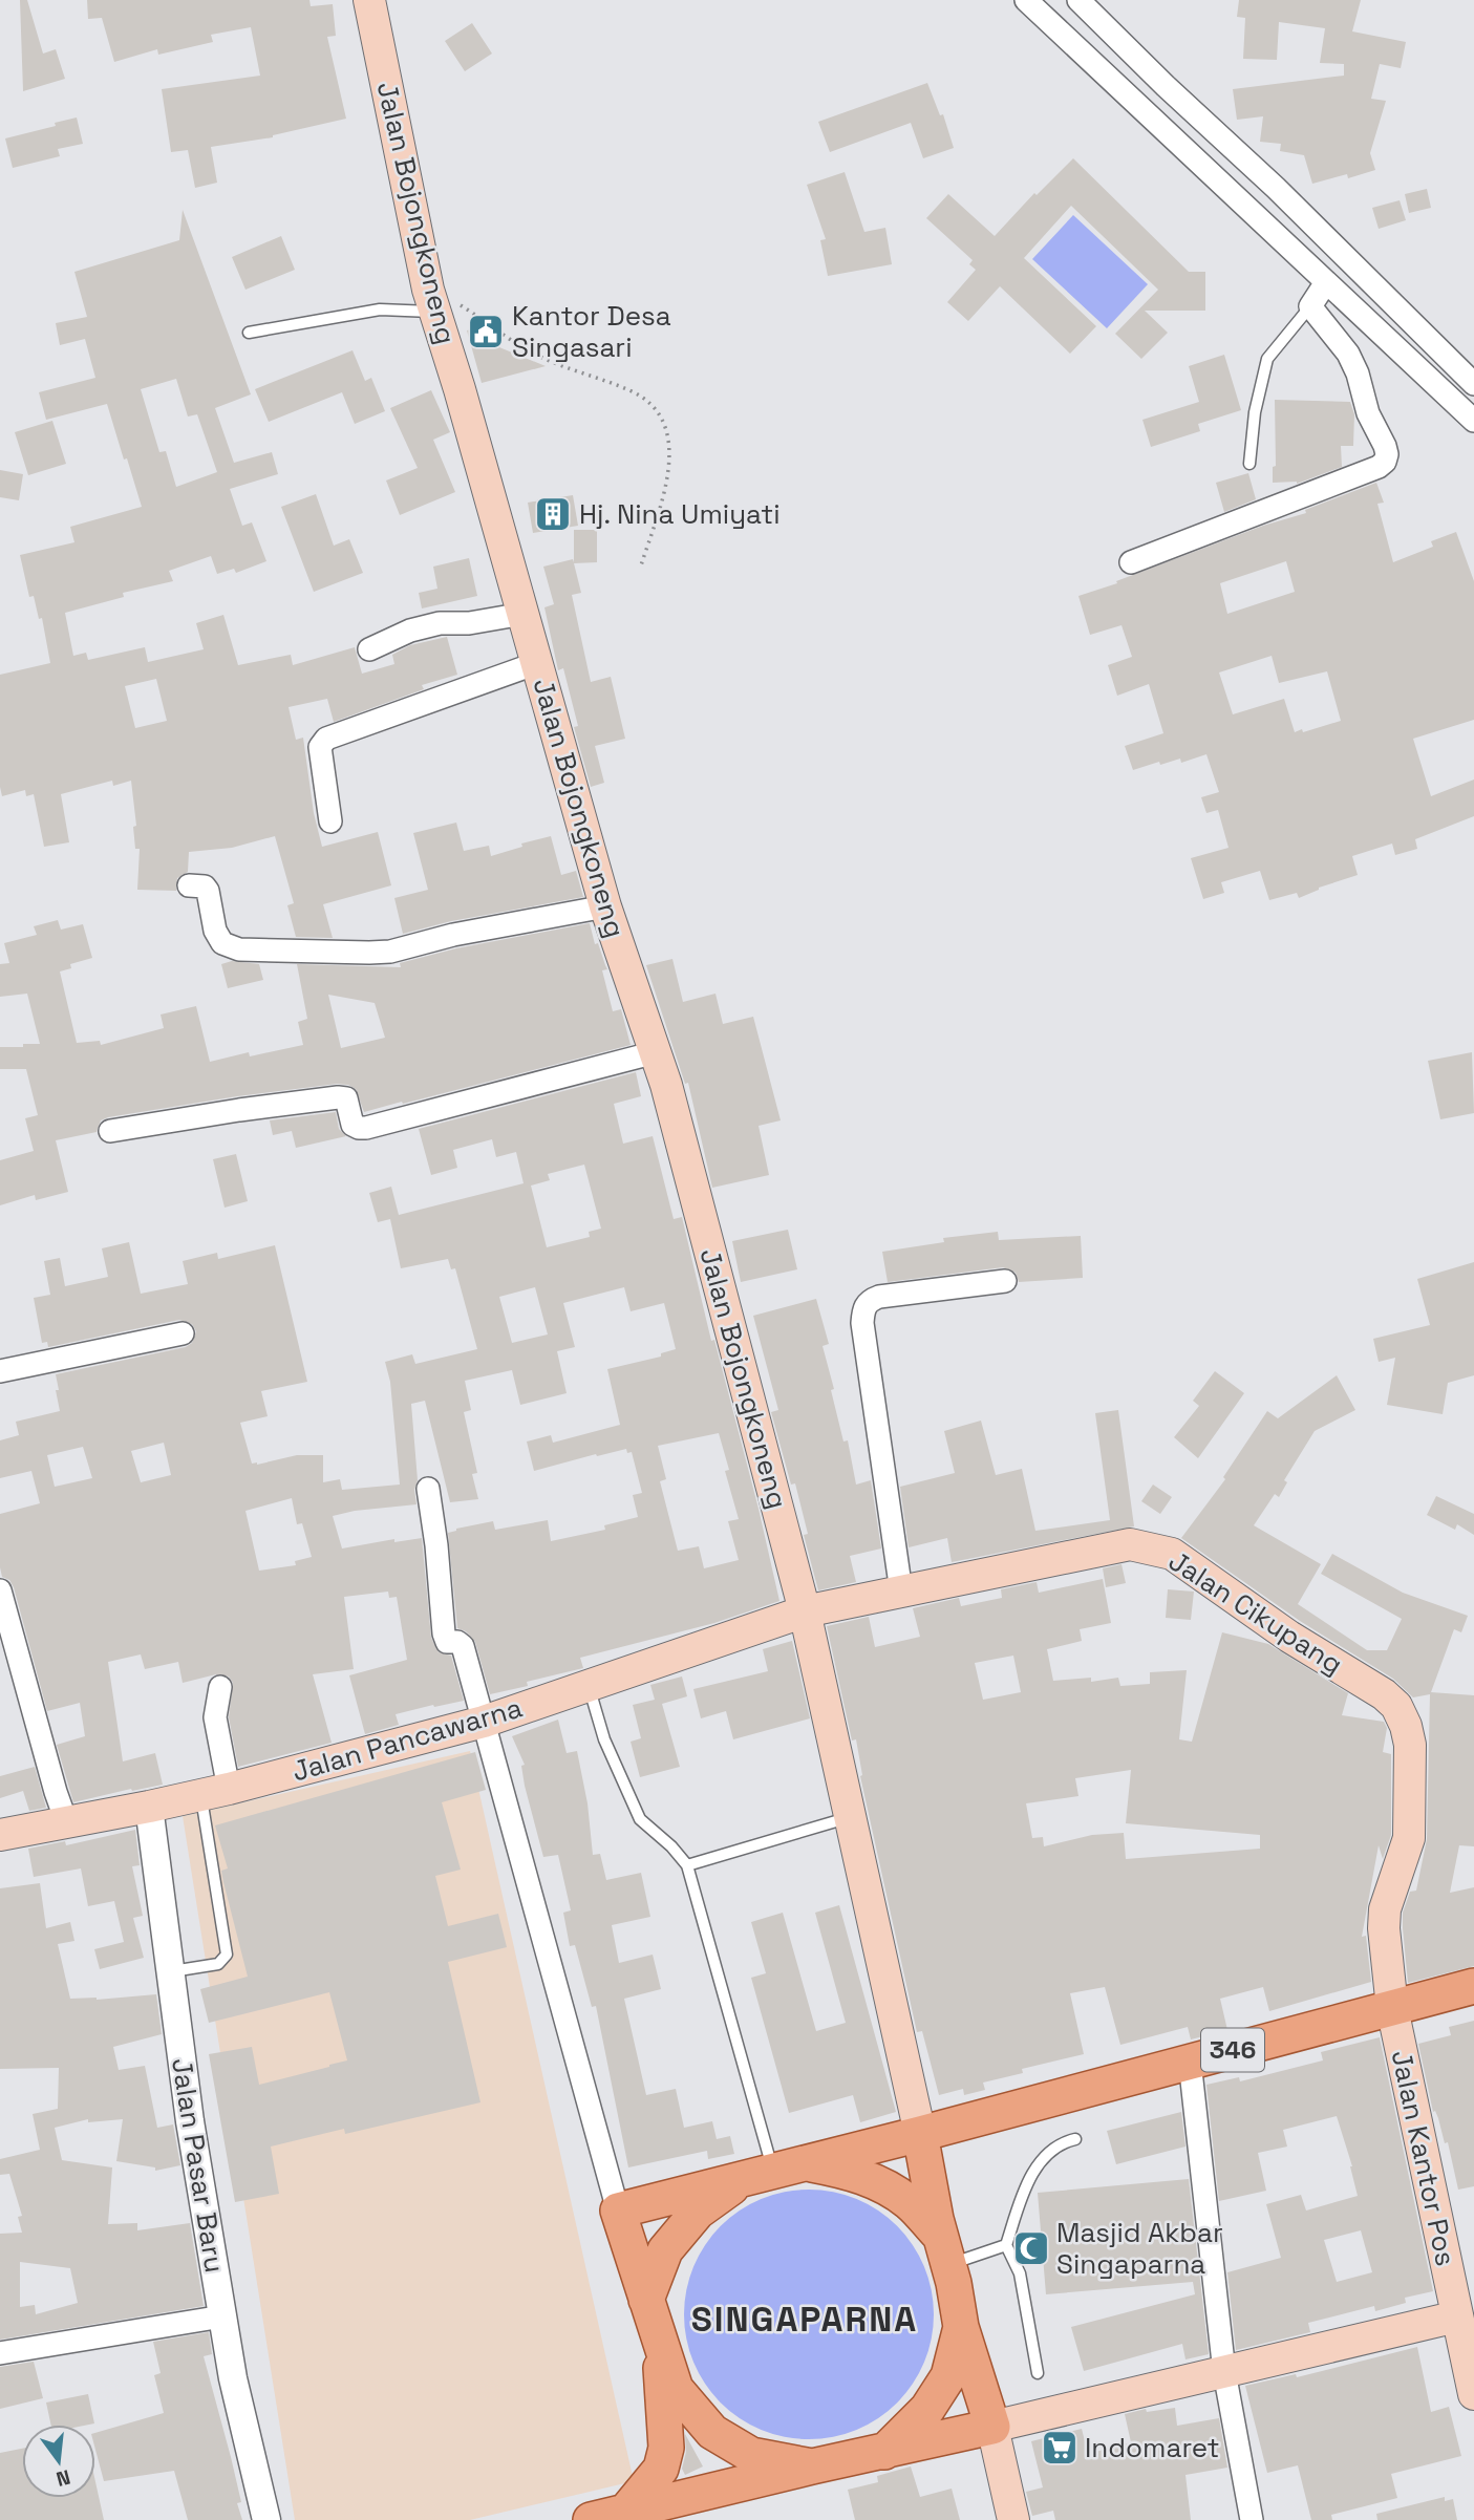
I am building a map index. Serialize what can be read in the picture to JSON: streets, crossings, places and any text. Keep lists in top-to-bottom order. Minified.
{"streets":{"main road":["Jalan Bojongkoneng","Jalan Cikupang","Jalan Pancawarna","346","Jalan Kantor Pos"],"street":["Jalan Pasar Baru"]},"crossings":[["Jalan Bojongkoneng","Jalan Cikupang"],["Jalan Bojongkoneng","Jalan Pancawarna"],["Jalan Cikupang","Jalan Pancawarna"],["Jalan Cikupang","346"],["Jalan Cikupang","Jalan Kantor Pos"],["Jalan Pancawarna","Jalan Pasar Baru"],["346","Jalan Kantor Pos"]],"districts":["SINGAPARNA"],"places":{"public building":["Kantor Desa Singasari"],"building":["Hj. Nina Umiyati"],"mosque":["Masjid Akbar Singaparna"],"supermarket":["Indomaret"]},"north":"bottom"}
